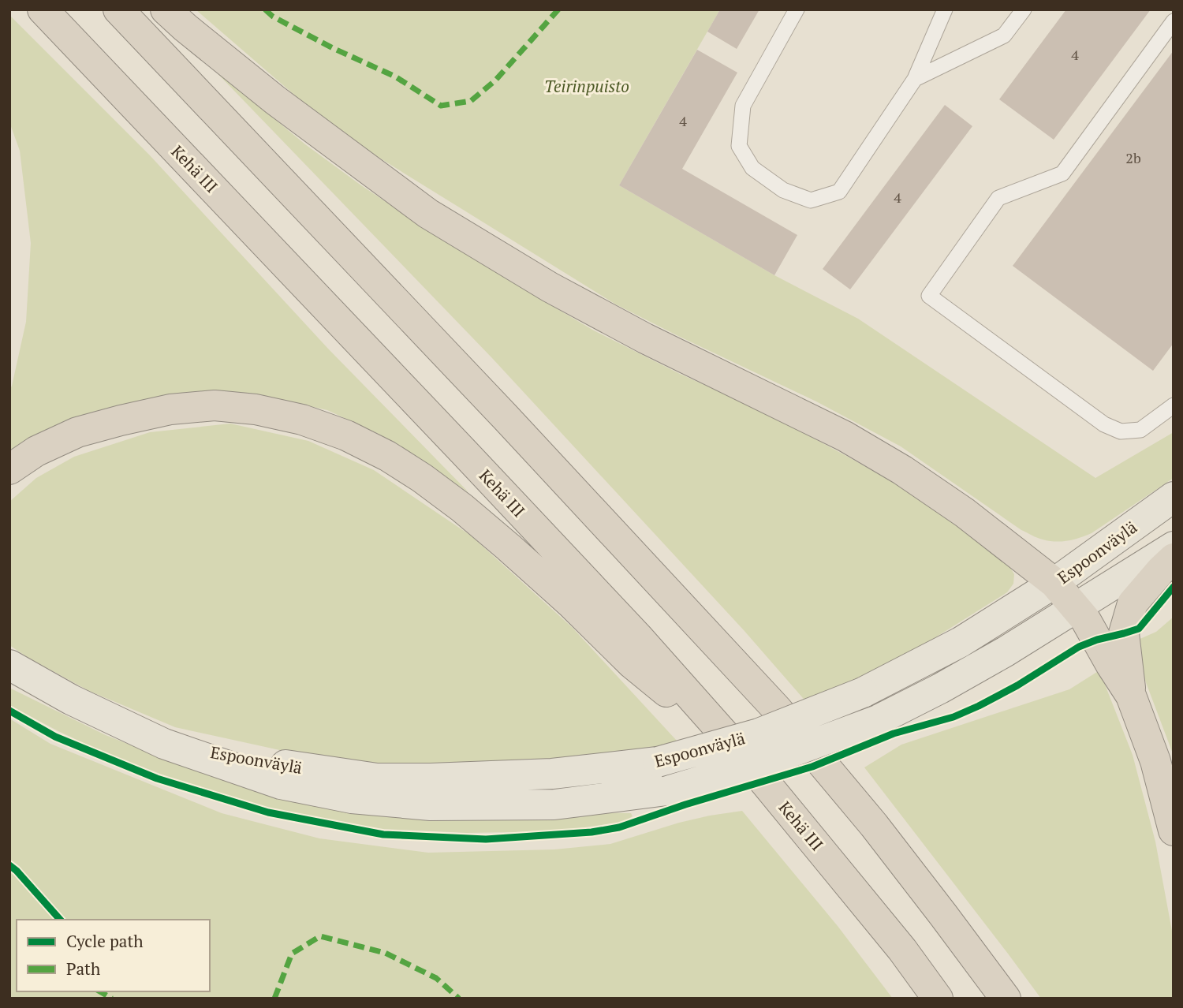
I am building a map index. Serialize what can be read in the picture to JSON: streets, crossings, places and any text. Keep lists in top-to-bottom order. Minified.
{"streets":{"highway":["Kehä III"],"main road":["Espoonväylä"]},"parks":["Teirinpuisto"],"house_numbers":["4","4","2b","4"],"legend":["Cycle path","Path"]}
